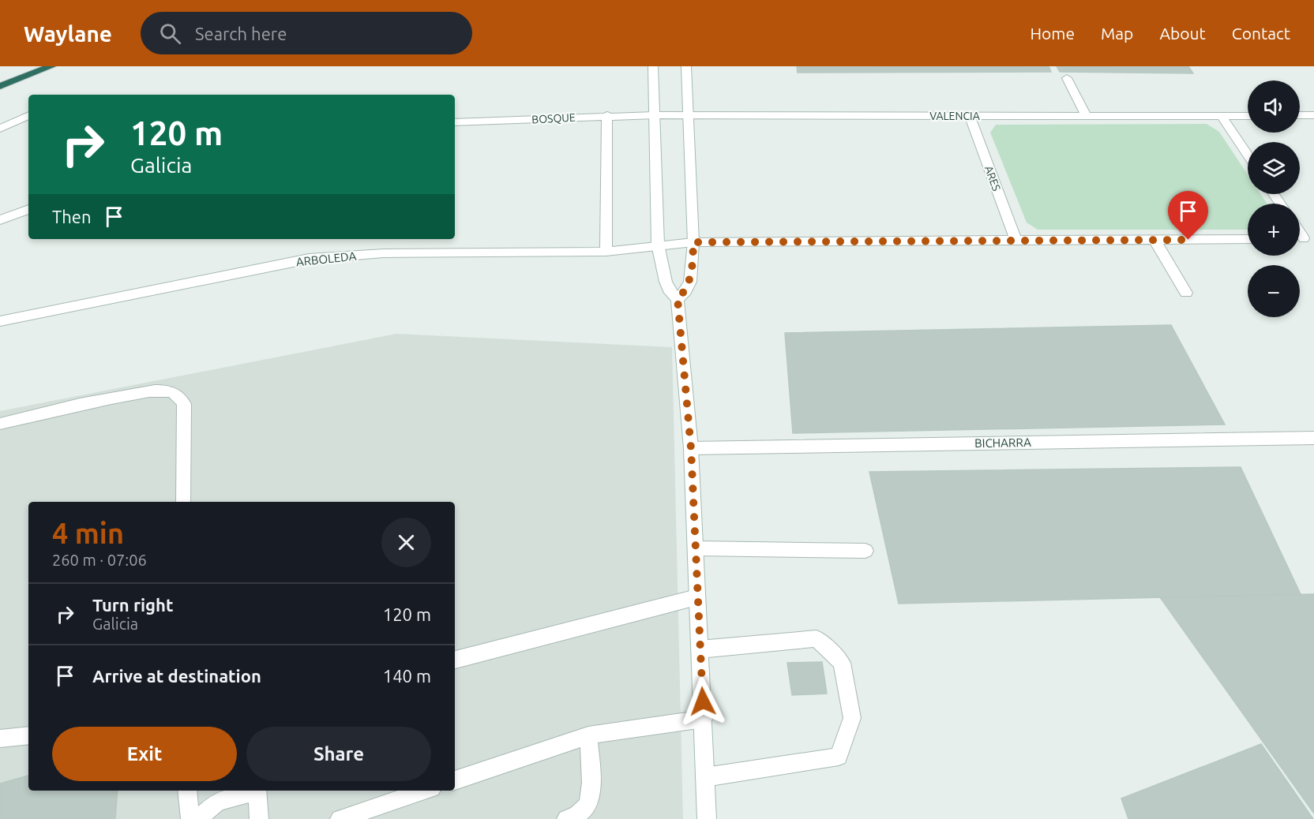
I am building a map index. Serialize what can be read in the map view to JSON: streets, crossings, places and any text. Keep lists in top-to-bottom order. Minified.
{"streets":{"street":["VALENCIA","BOSQUE","ARES","ARBOLEDA","BICHARRA"]},"crossings":[["VALENCIA","BOSQUE"],["VALENCIA","ARES"],["ARES","ARBOLEDA"]],"page":{"header":"Waylane","search":"Search here","nav":["Home","Map","About","Contact"],"map_buttons":["+","−"],"turn":["120 m","Galicia"],"then":"Then","heading":["4 min","260 m · 07:06"],"list":[{"name":"Turn right","note":"Galicia","value":"120 m"},{"name":"Arrive at destination","value":"140 m"}],"buttons":["Exit","Share"]}}
